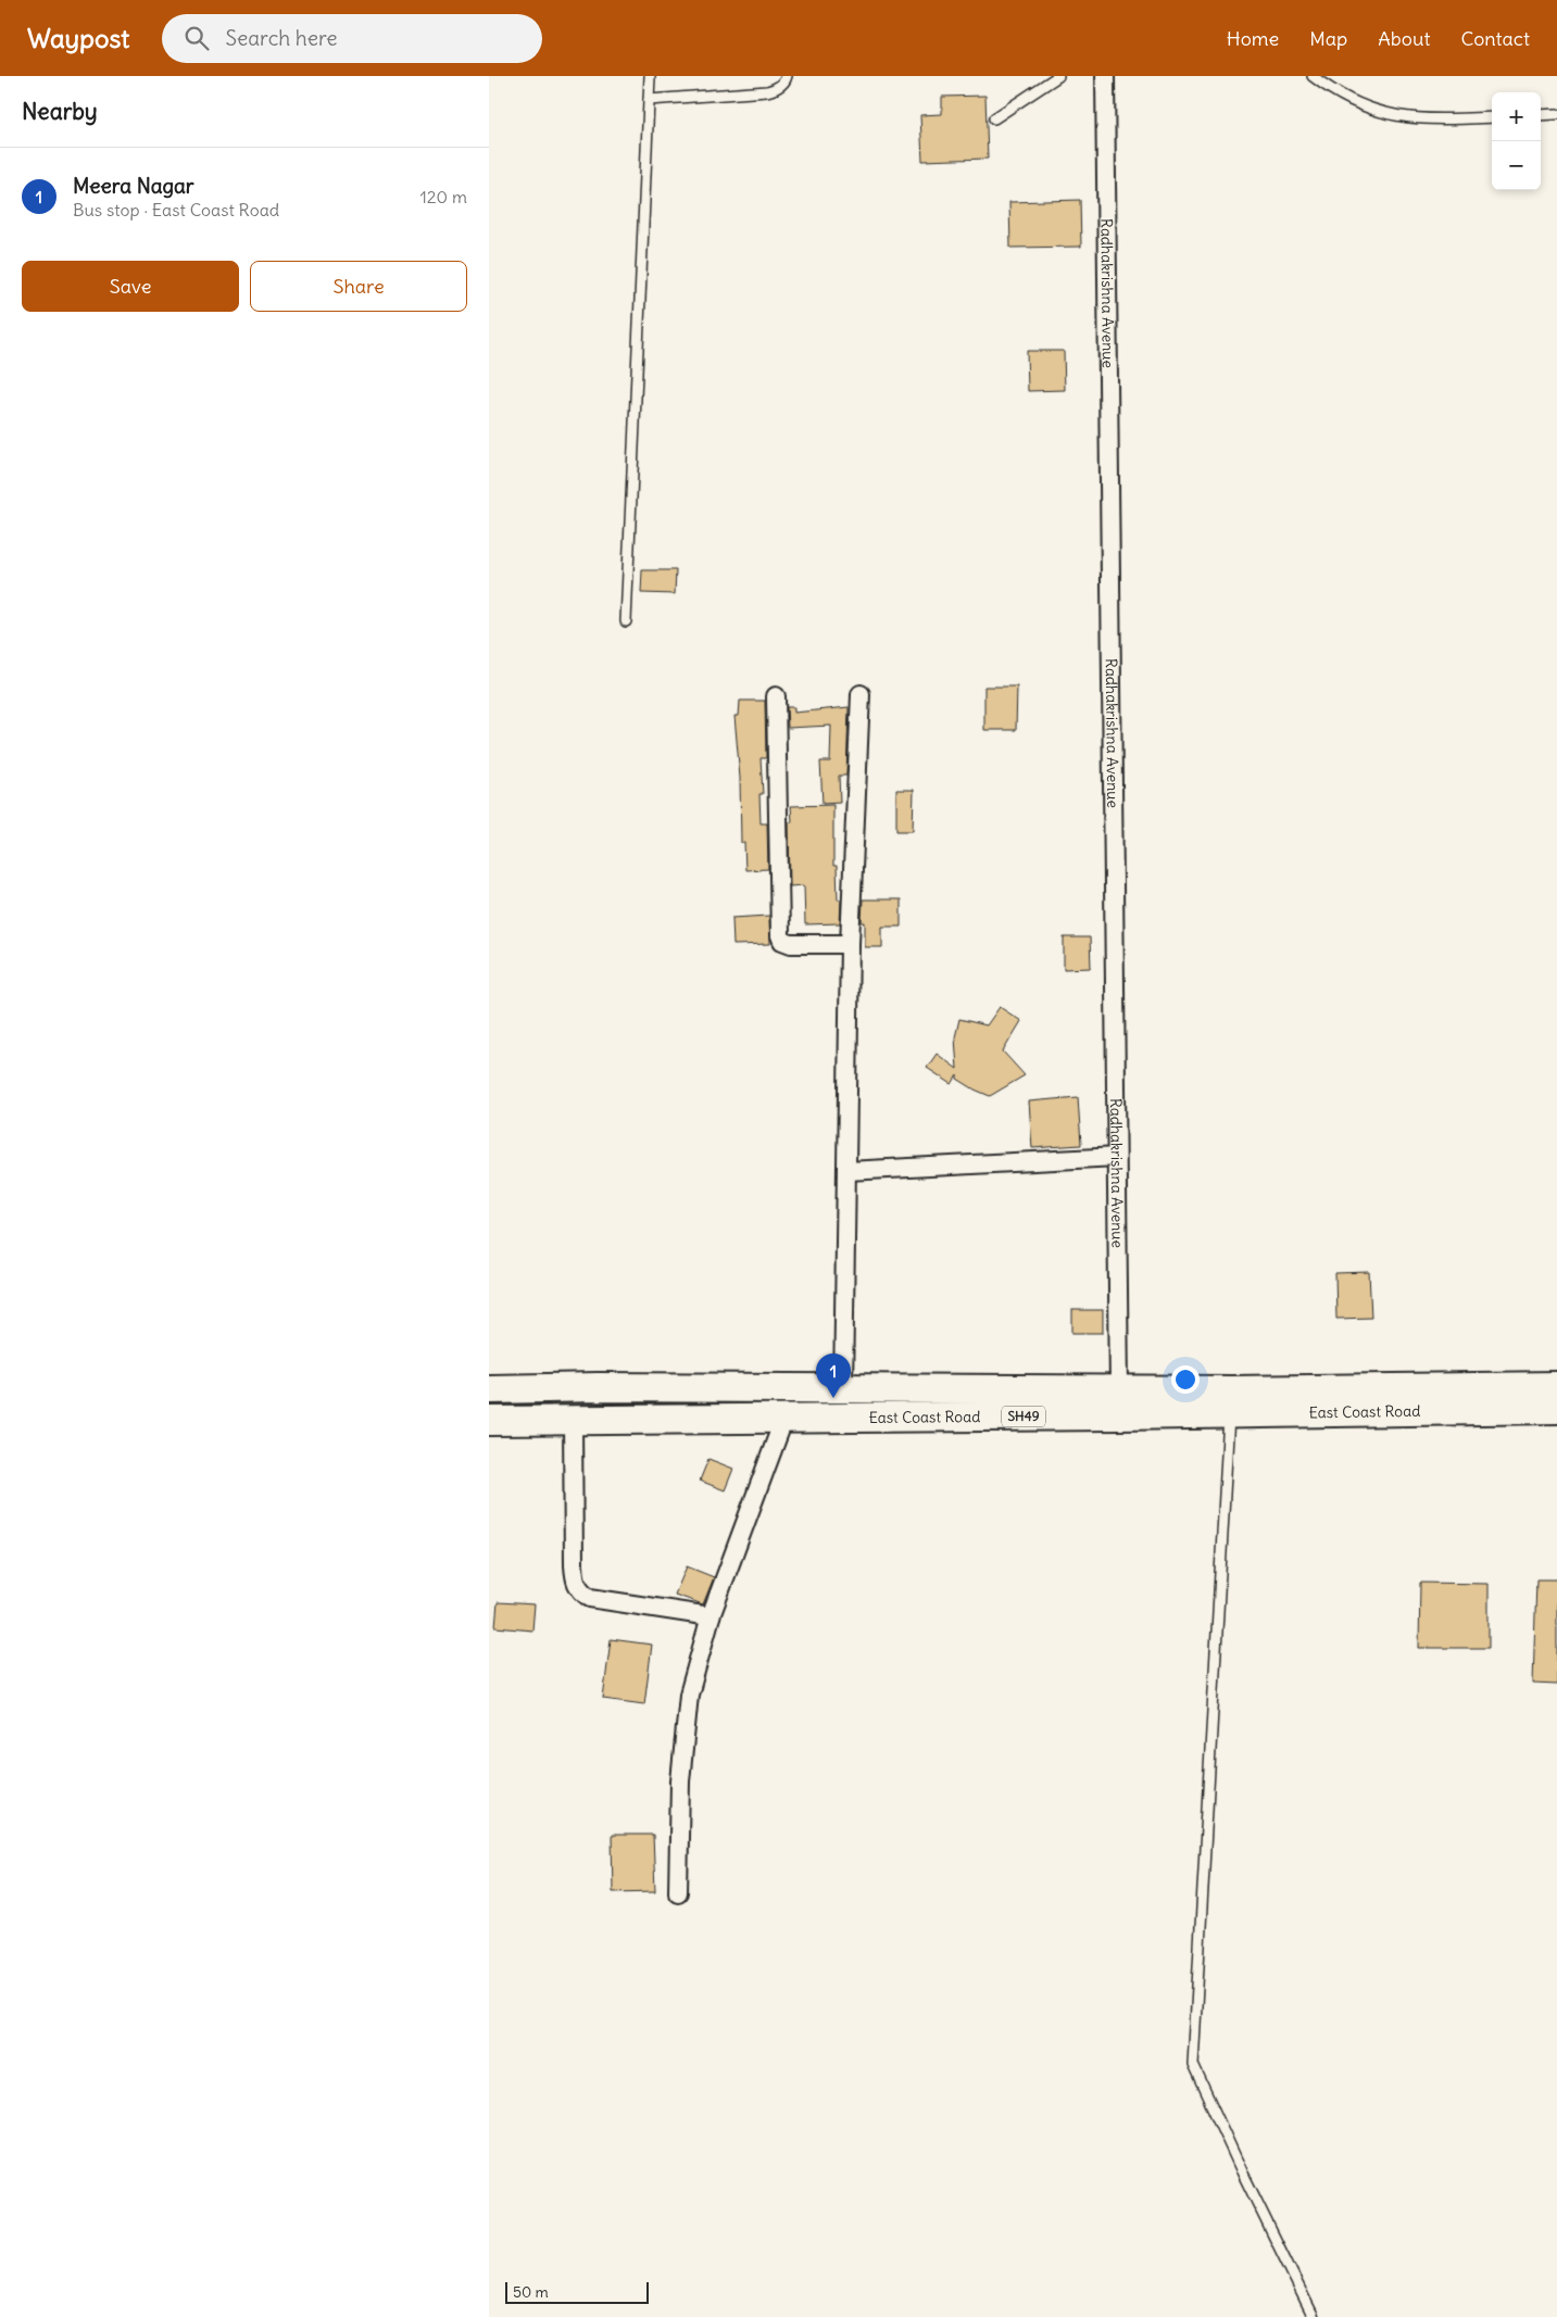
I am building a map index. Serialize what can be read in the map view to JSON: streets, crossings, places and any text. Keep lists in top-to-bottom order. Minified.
{"streets":{"main road":["East Coast Road","SH49"],"street":["Radhakrishna Avenue"]},"crossings":[["Radhakrishna Avenue","East Coast Road"]],"scale_bar":"50 m","page":{"header":"Waypost","search":"Search here","nav":["Home","Map","About","Contact"],"heading":"Nearby","map_buttons":["+","−"],"list":[{"mark":"1","name":"Meera Nagar","note":"Bus stop · East Coast Road","value":"120 m"}],"buttons":["Save","Share"],"pins":"1","scale":"50 m"}}
